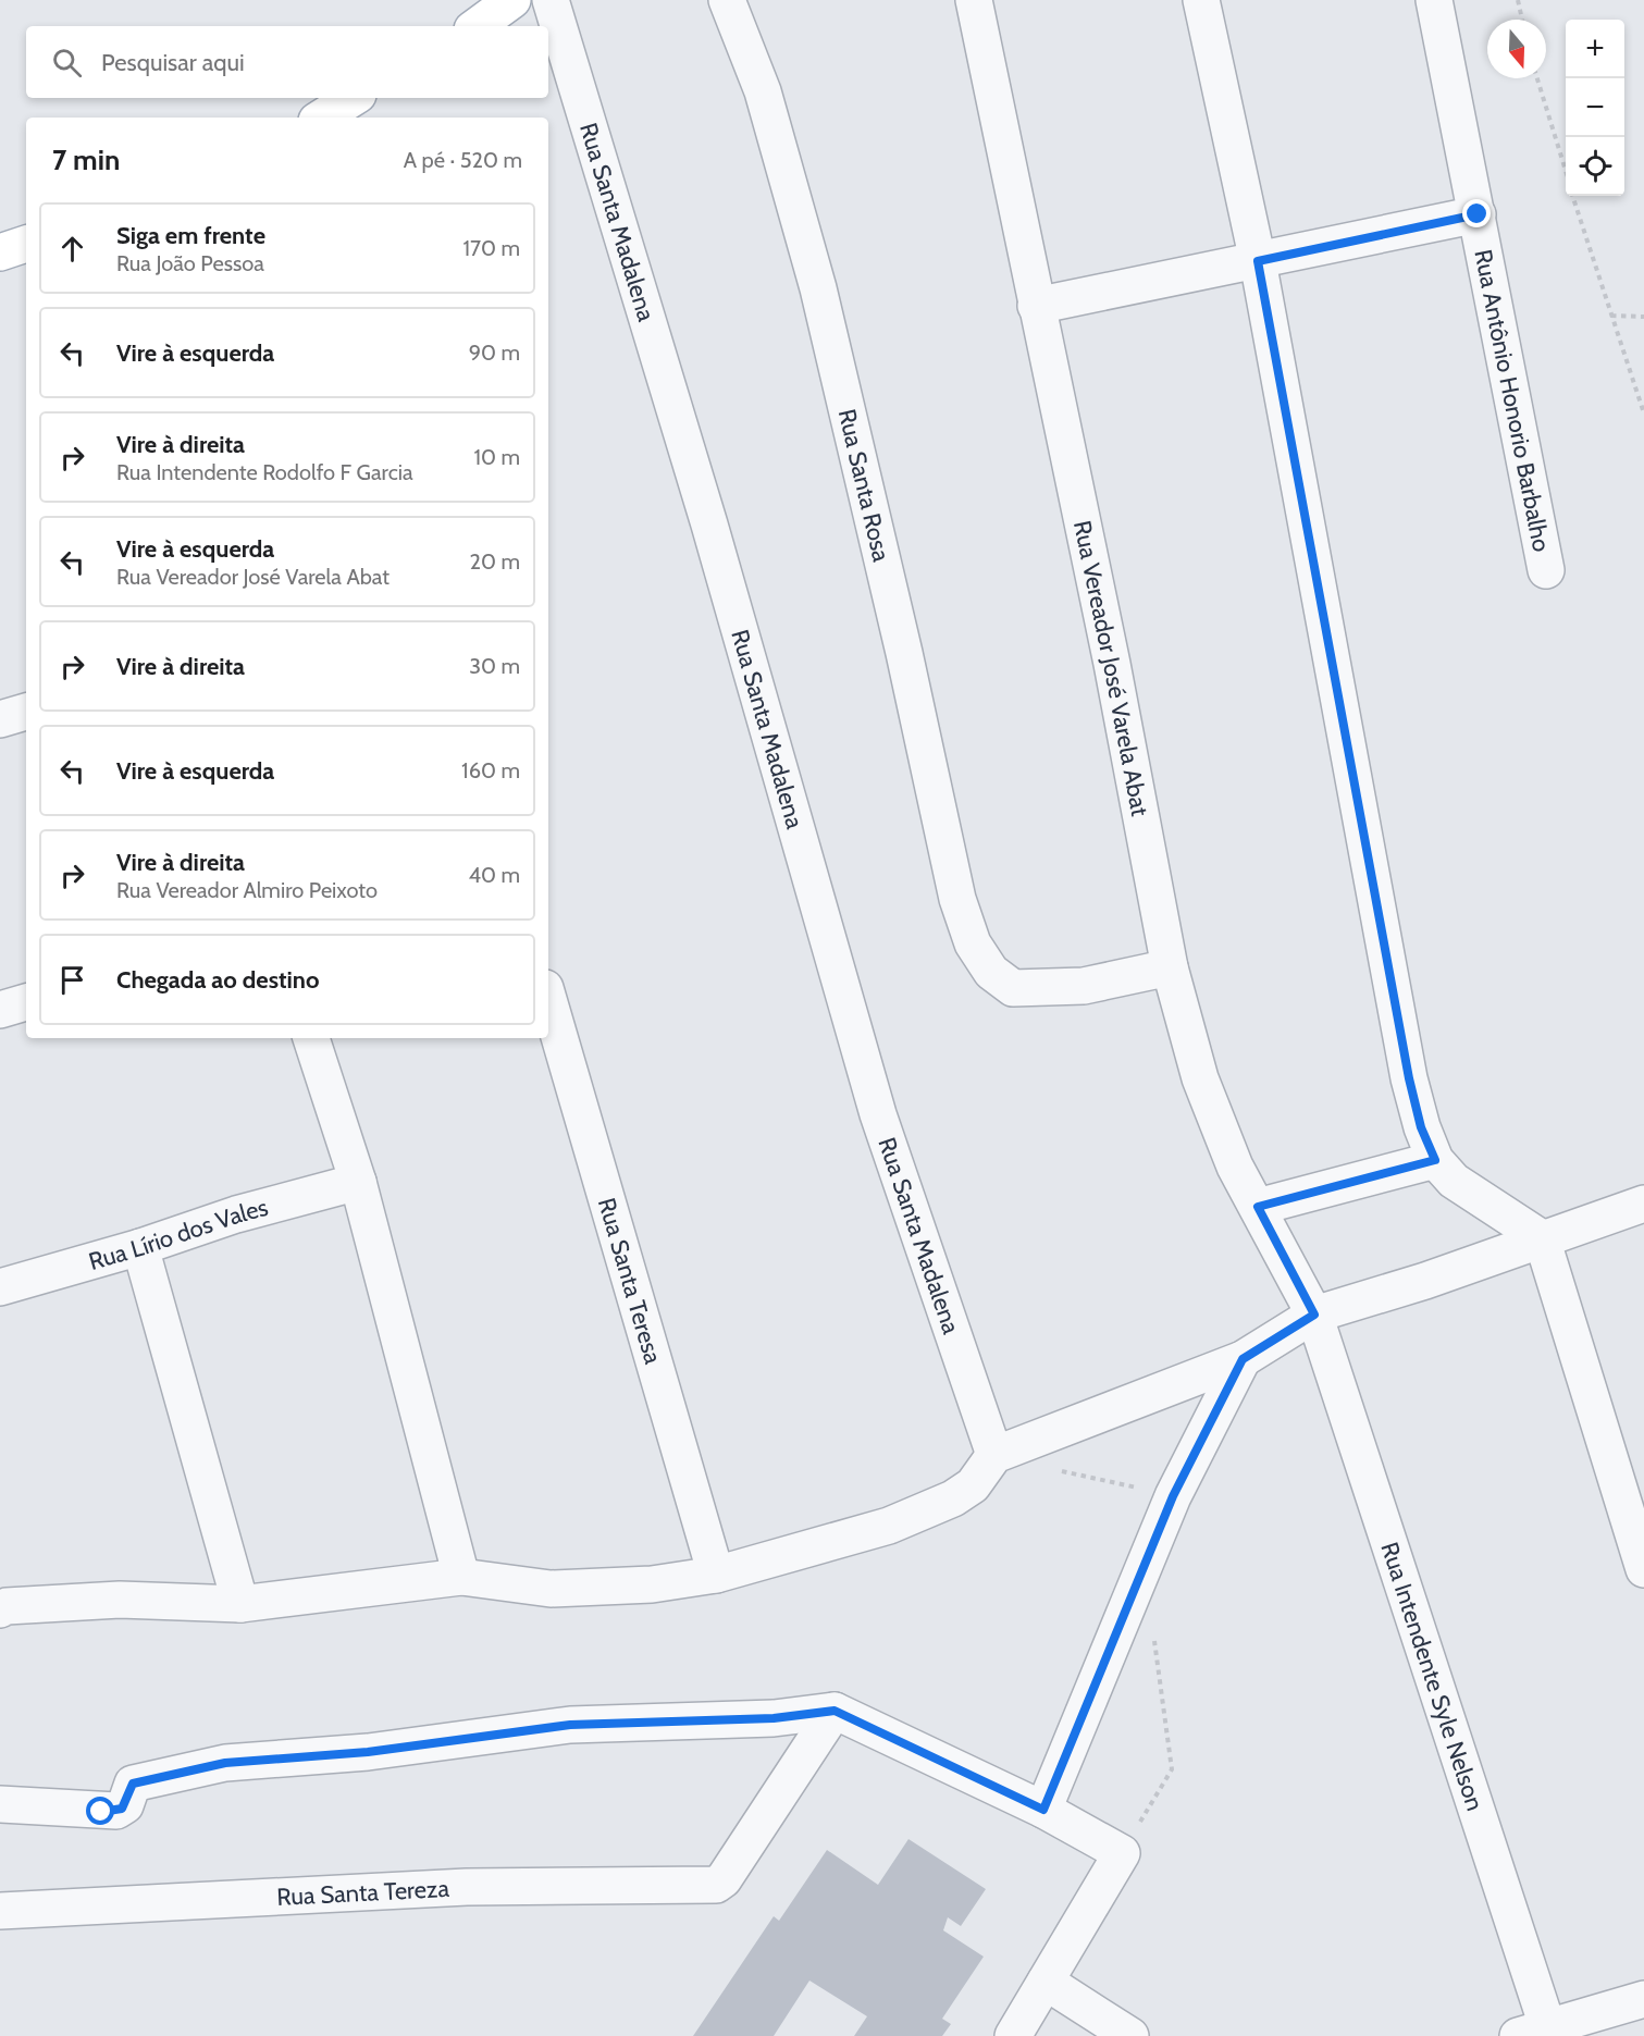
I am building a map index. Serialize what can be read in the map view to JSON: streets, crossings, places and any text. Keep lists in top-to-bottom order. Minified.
{"streets":{"street":["Rua Santa Madalena","Rua Antônio Honorio Barbalho","Rua Santa Rosa","Rua Vereador José Varela Abat","Rua Lírio dos Vales","Rua Santa Teresa","Rua Intendente Syle Nelson","Rua Santa Tereza"]},"crossings":[["Rua Santa Rosa","Rua Vereador José Varela Abat"],["Rua Vereador José Varela Abat","Rua Intendente Syle Nelson"]],"north":"bottom","page":{"map_buttons":["+","−"],"search":"Pesquisar aqui","heading":["7 min","A pé · 520 m"],"list":[["Siga em frente","Rua João Pessoa","170 m"],["Vire à esquerda","90 m"],["Vire à direita","Rua Intendente Rodolfo F Garcia","10 m"],["Vire à esquerda","Rua Vereador José Varela Abat","20 m"],["Vire à direita","30 m"],["Vire à esquerda","160 m"],["Vire à direita","Rua Vereador Almiro Peixoto","40 m"],"Chegada ao destino"]}}
